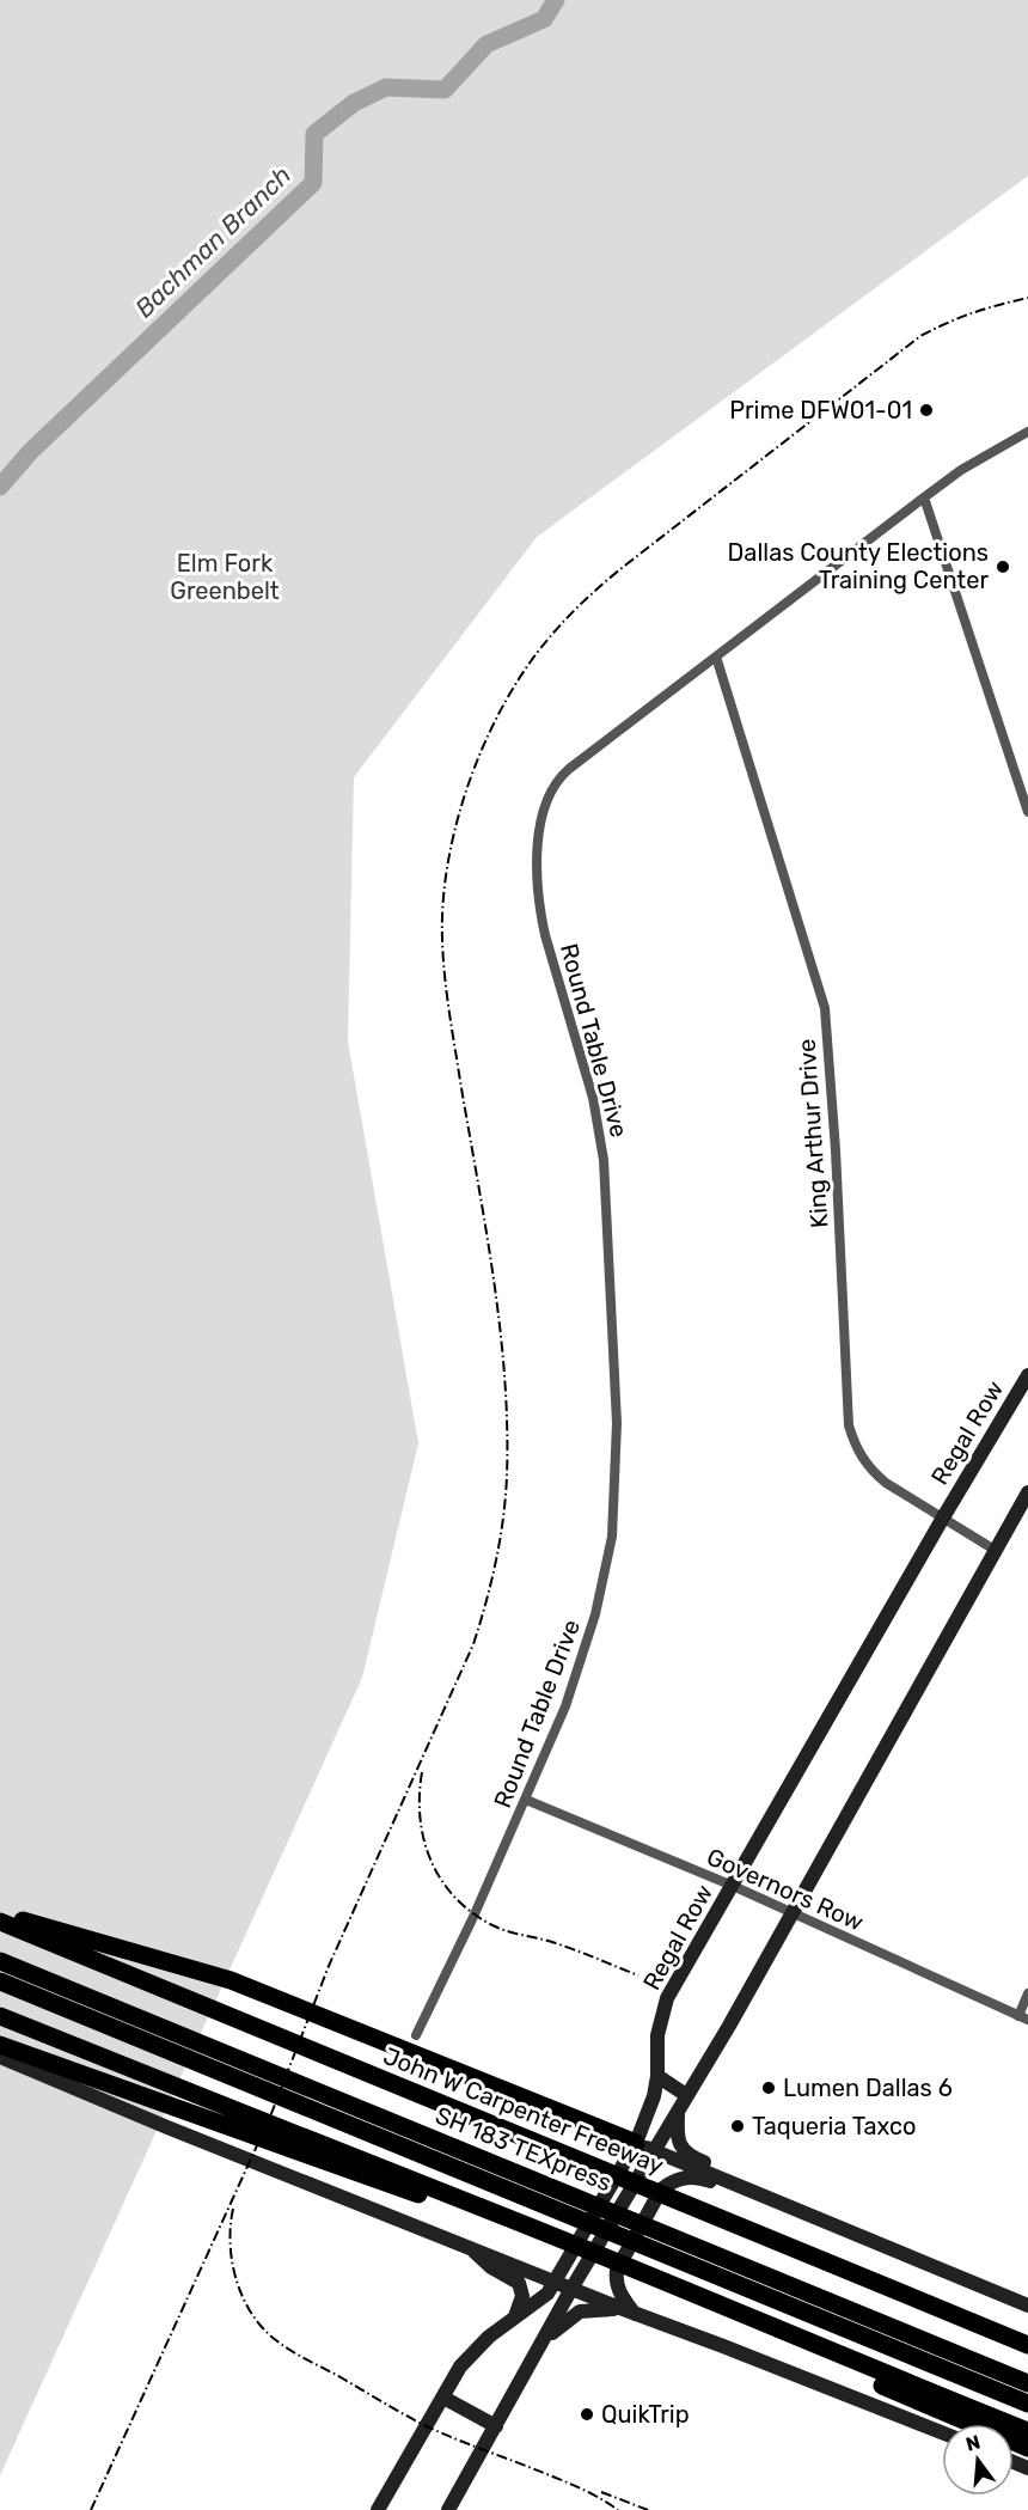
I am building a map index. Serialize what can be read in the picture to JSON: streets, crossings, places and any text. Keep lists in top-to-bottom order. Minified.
{"streets":{"highway":["John W Carpenter Freeway","SH 183 TEXpress"],"main road":["Regal Row"],"street":["Round Table Drive","King Arthur Drive","Governors Row"]},"crossings":[["Round Table Drive","King Arthur Drive"],["Round Table Drive","Governors Row"],["King Arthur Drive","Regal Row"],["Regal Row","Governors Row"],["Regal Row","John W Carpenter Freeway"]],"water":["Bachman Branch"],"parks":["Elm Fork Greenbelt"],"places":["Prime DFW01-01","Dallas County Elections Training Center","Lumen Dallas 6","Taqueria Taxco","QuikTrip"],"north":"top"}
